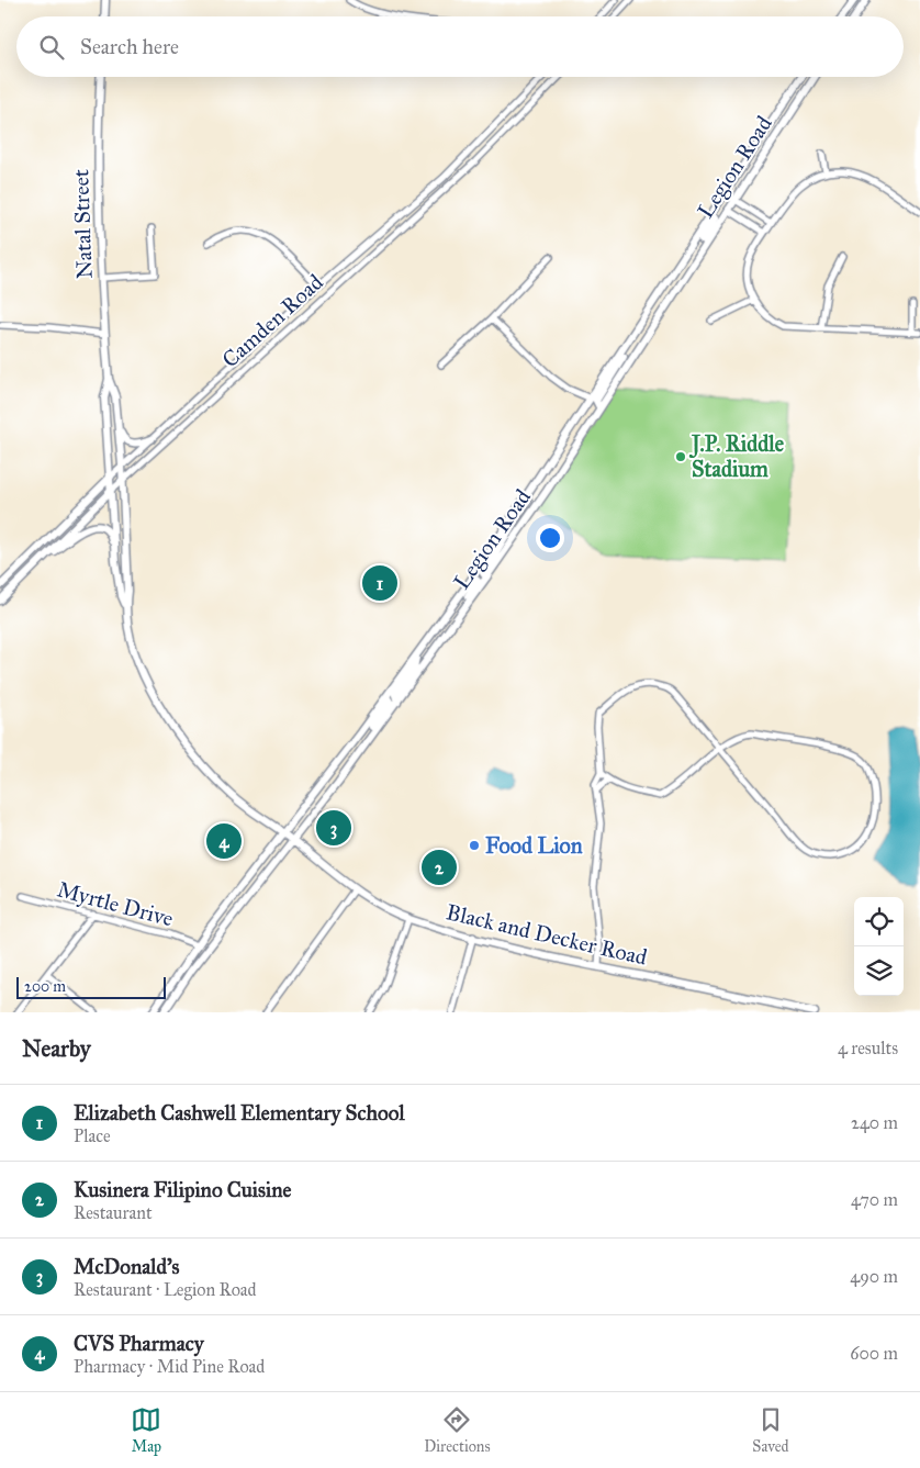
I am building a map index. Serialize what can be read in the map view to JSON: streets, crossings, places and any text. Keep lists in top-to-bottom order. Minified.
{"streets":{"main road":["Legion Road","Natal Street","Camden Road","Black and Decker Road"],"street":["Myrtle Drive"]},"crossings":[["Legion Road","Myrtle Drive"],["Legion Road","Black and Decker Road"],["Natal Street","Camden Road"],["Natal Street","Black and Decker Road"]],"places":["J.P. Riddle Stadium","Food Lion"],"scale_bar":"200 m","page":{"search":"Search here","pins":["1","3","4","2"],"scale":"200 m","heading":["Nearby","4 results"],"list":[{"mark":"1","name":"Elizabeth Cashwell Elementary School","note":"Place","value":"240 m"},{"mark":"2","name":"Kusinera Filipino Cuisine","note":"Restaurant","value":"470 m"},{"mark":"3","name":"McDonald's","note":"Restaurant · Legion Road","value":"490 m"},{"mark":"4","name":"CVS Pharmacy","note":"Pharmacy · Mid Pine Road","value":"600 m"}],"nav":["Map","Directions","Saved"]}}
